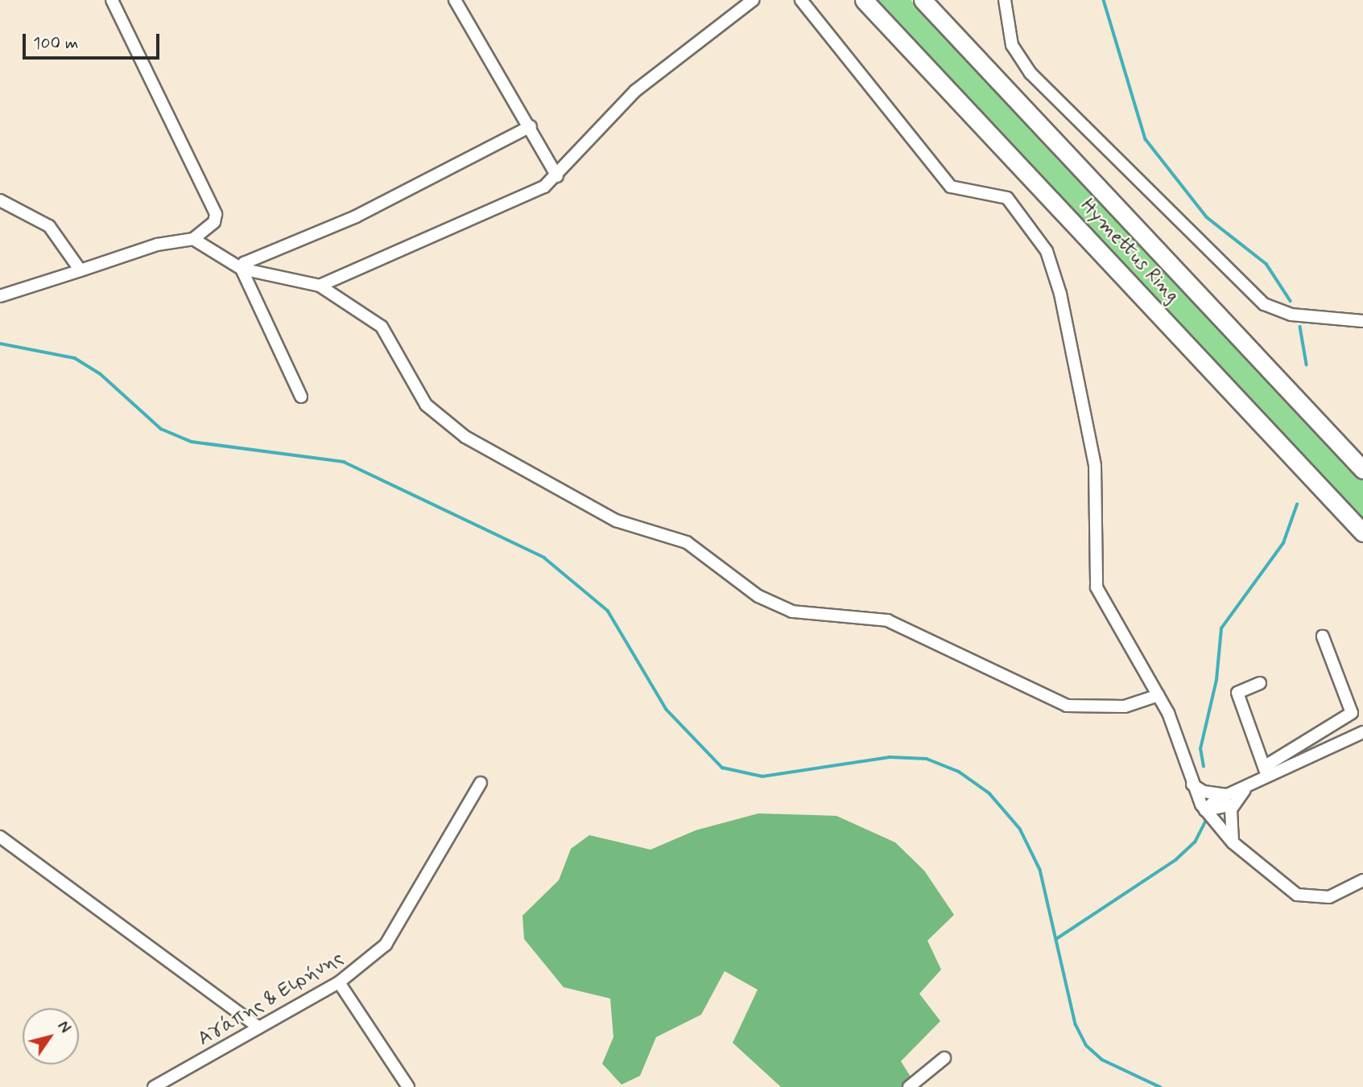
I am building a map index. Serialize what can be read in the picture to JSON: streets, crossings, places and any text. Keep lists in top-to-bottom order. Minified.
{"streets":{"highway":["Hymettus Ring"],"street":["Αγάπης & Ειρήνης"]},"scale_bar":"100 m","north":"top right"}
